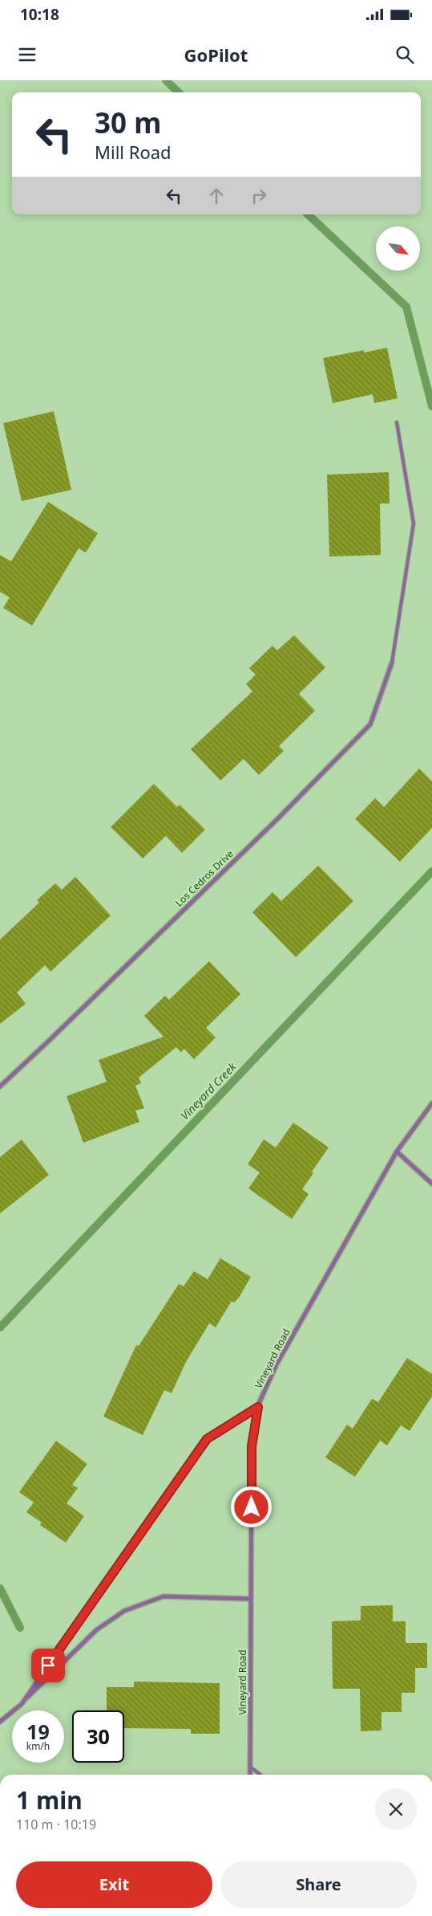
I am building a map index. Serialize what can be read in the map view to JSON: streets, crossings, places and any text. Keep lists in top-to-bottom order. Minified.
{"streets":{"street":["Los Cedros Drive","Vineyard Road"]},"water":["Vineyard Creek"],"north":"bottom right","page":{"status":"10:18","header":"GoPilot","turn":["30 m","Mill Road"],"speed":"19 km/h","limit":"30","heading":["1 min","110 m · 10:19"],"buttons":["Exit","Share"]}}
